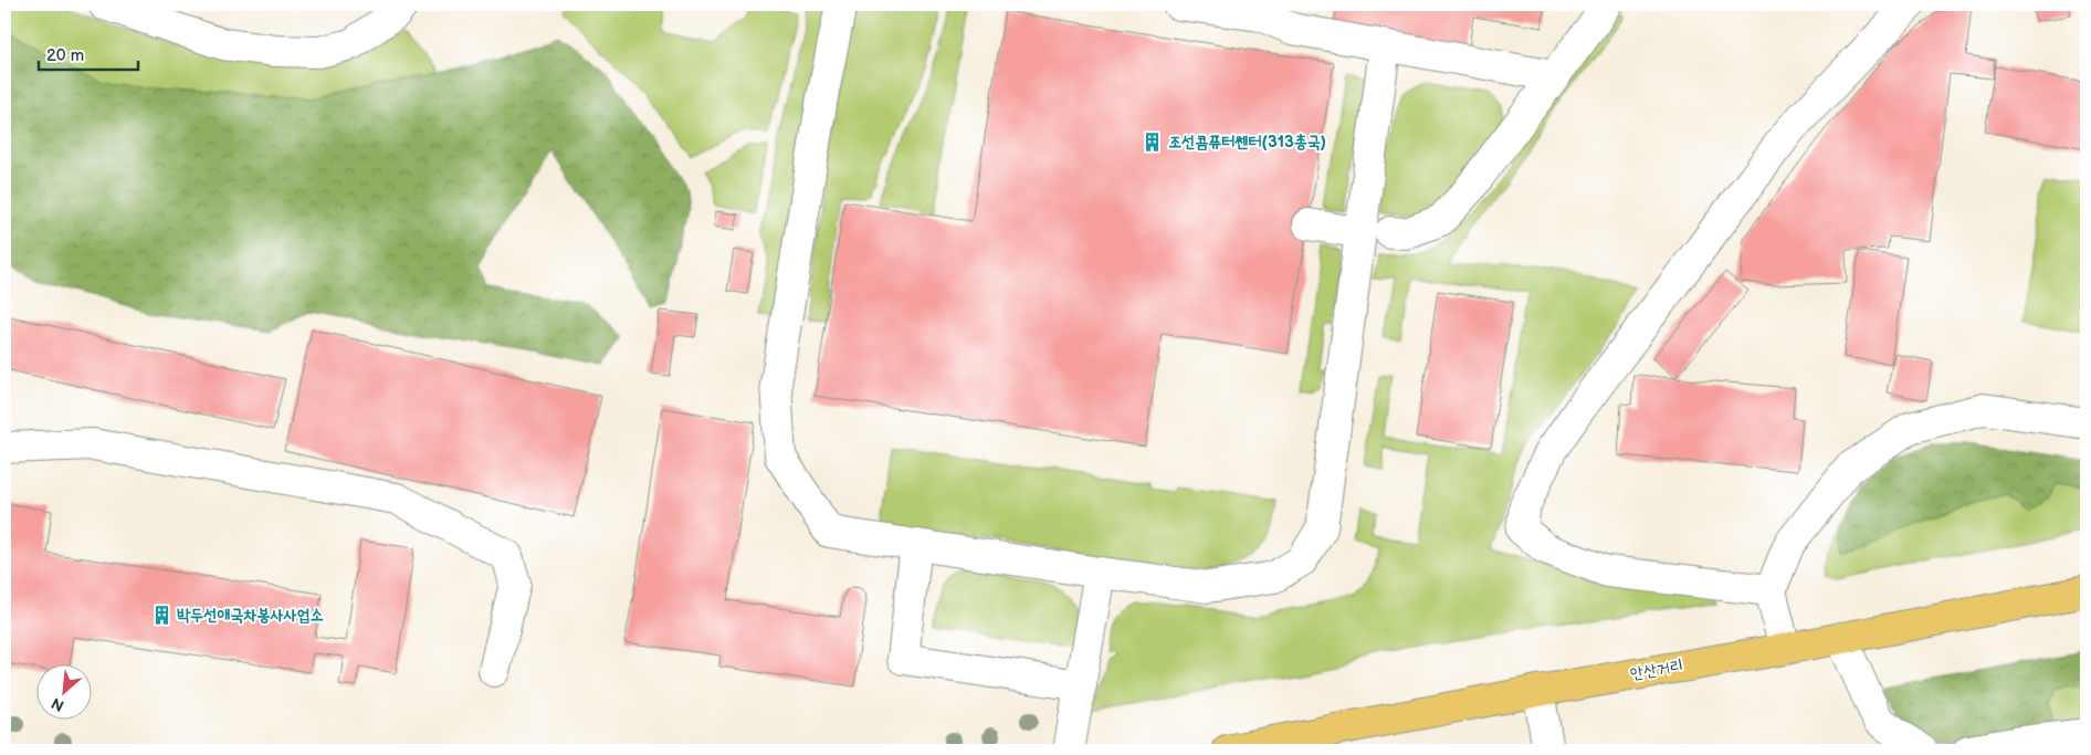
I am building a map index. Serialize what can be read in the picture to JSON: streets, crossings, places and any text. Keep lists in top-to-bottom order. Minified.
{"streets":{"main road":["안산거리"]},"places":{"building":["조선콤퓨터쎈터(313총국)","박두선애국차봉사사업소"]},"scale_bar":"20 m","north":"bottom left"}
